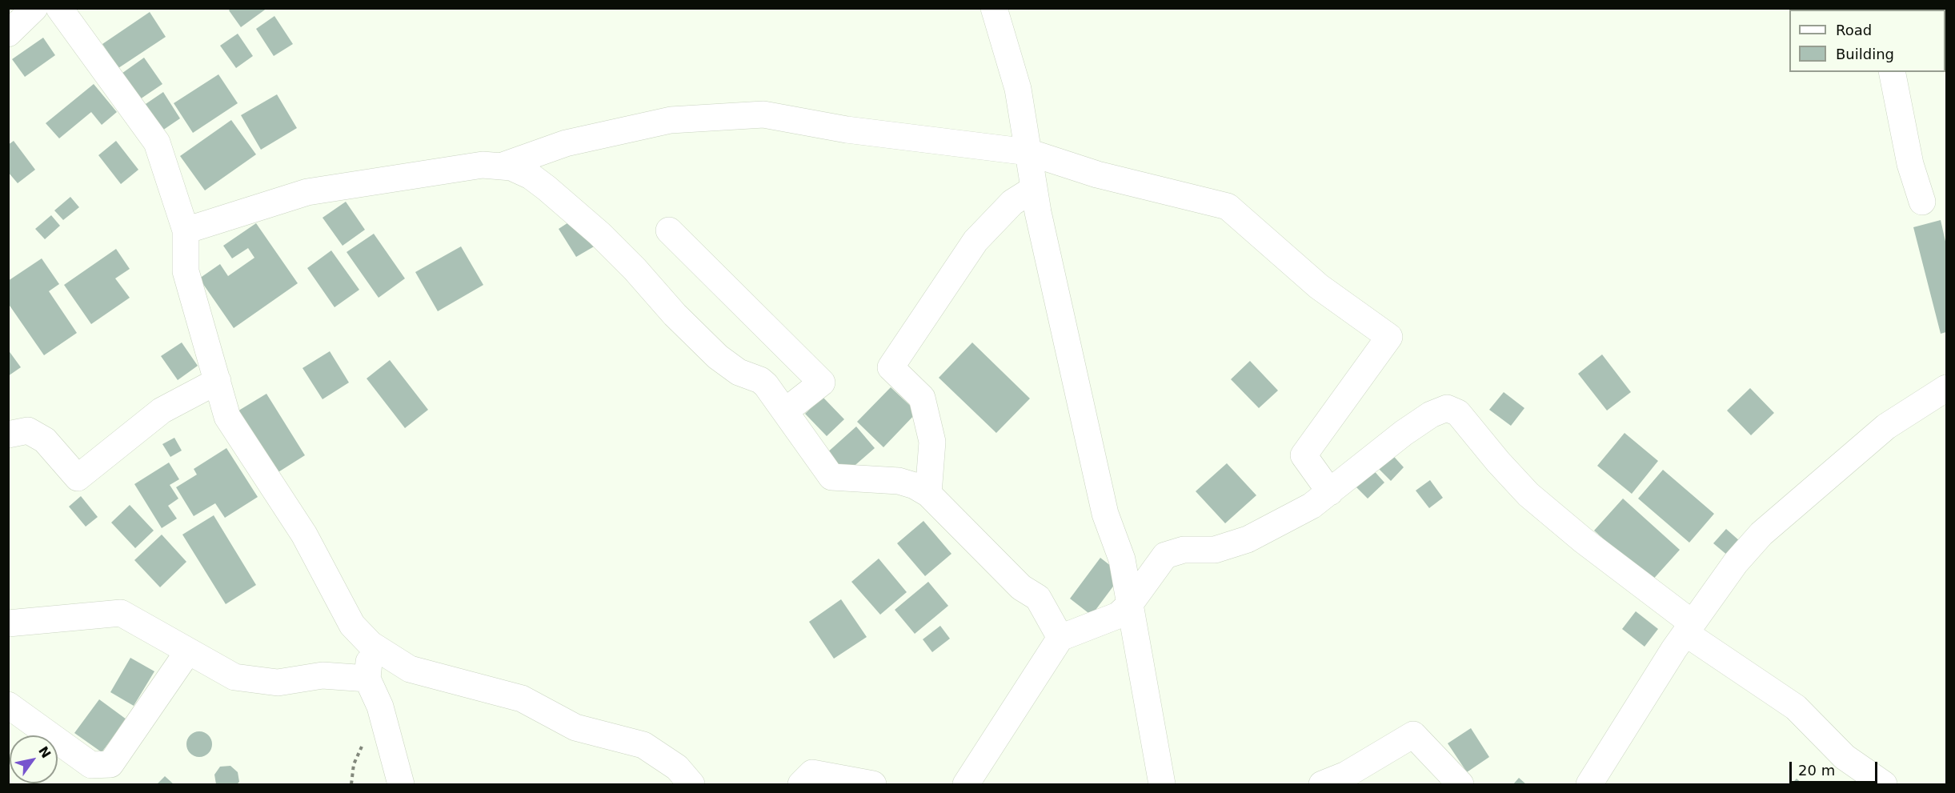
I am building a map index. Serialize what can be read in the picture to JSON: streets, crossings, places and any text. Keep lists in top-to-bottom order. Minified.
{"legend":["Road","Building"],"scale_bar":"20 m","north":"top right"}
